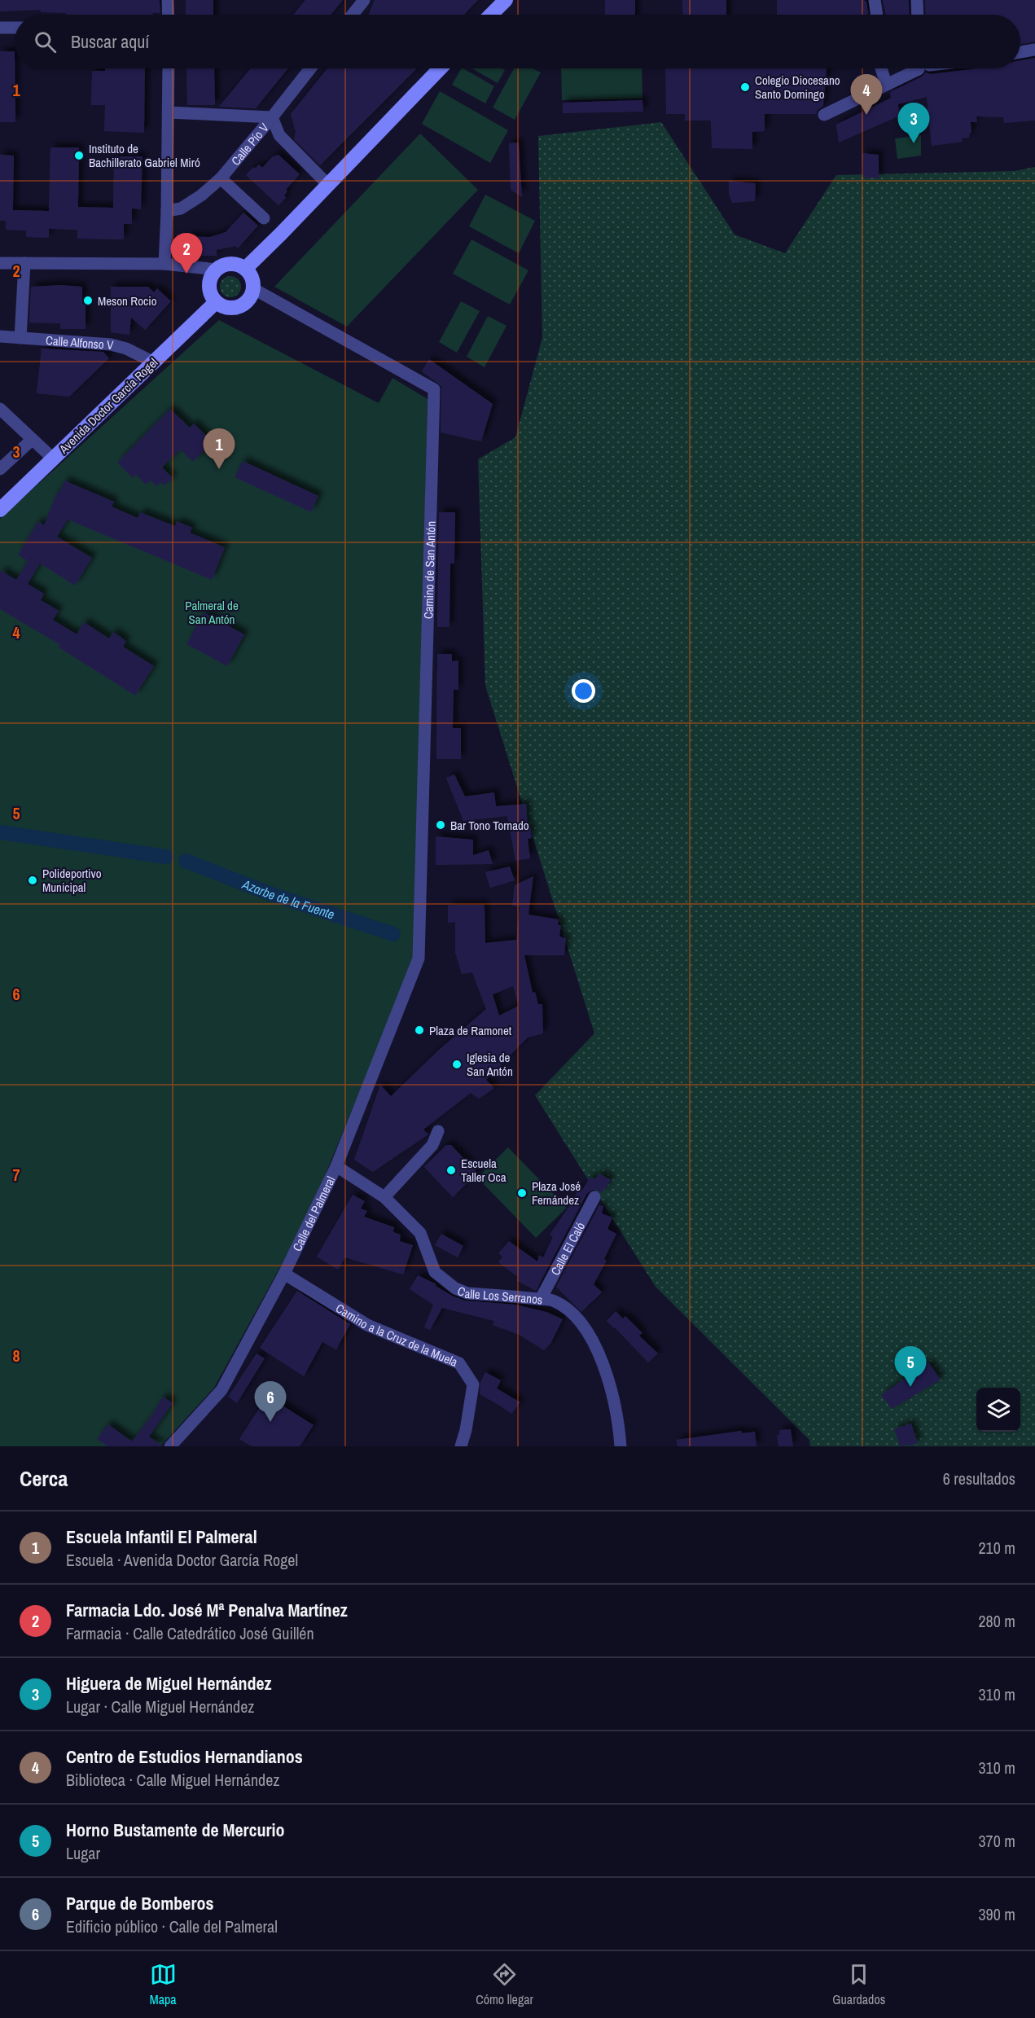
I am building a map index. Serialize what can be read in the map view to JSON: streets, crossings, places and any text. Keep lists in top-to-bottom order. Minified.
{"streets":{"street":["Calle Pío V","Calle Alfonso V","Avenida Doctor García Rogel","Camino de San Antón","Calle del Palmeral","Calle El Caló","Calle Los Serranos","Camino a la Cruz de la Muela"]},"crossings":[["Calle Alfonso V","Avenida Doctor García Rogel"],["Avenida Doctor García Rogel","Camino de San Antón"],["Camino de San Antón","Calle del Palmeral"],["Calle del Palmeral","Calle Los Serranos"],["Calle del Palmeral","Camino a la Cruz de la Muela"],["Calle El Caló","Calle Los Serranos"]],"water":["Azarbe de la Fuente"],"parks":["Palmeral de San Antón"],"places":["Colegio Diocesano Santo Domingo","Instituto de Bachillerato Gabriel Miró","Meson Rocio","Bar Tono Tornado","Polideportivo Municipal","Plaza de Ramonet","Iglesia de San Antón","Escuela Taller Oca","Plaza José Fernández"],"page":{"search":"Buscar aquí","pins":["4","3","2","1","5","6"],"heading":["Cerca","6 resultados"],"list":[{"mark":"1","name":"Escuela Infantil El Palmeral","note":"Escuela · Avenida Doctor García Rogel","value":"210 m"},{"mark":"2","name":"Farmacia Ldo. José Mª Penalva Martínez","note":"Farmacia · Calle Catedrático José Guillén","value":"280 m"},{"mark":"3","name":"Higuera de Miguel Hernández","note":"Lugar · Calle Miguel Hernández","value":"310 m"},{"mark":"4","name":"Centro de Estudios Hernandianos","note":"Biblioteca · Calle Miguel Hernández","value":"310 m"},{"mark":"5","name":"Horno Bustamente de Mercurio","note":"Lugar","value":"370 m"},{"mark":"6","name":"Parque de Bomberos","note":"Edificio público · Calle del Palmeral","value":"390 m"}],"nav":["Mapa","Cómo llegar","Guardados"]},"grid":{"rows":["1","2","3","4","5","6","7","8"]}}
